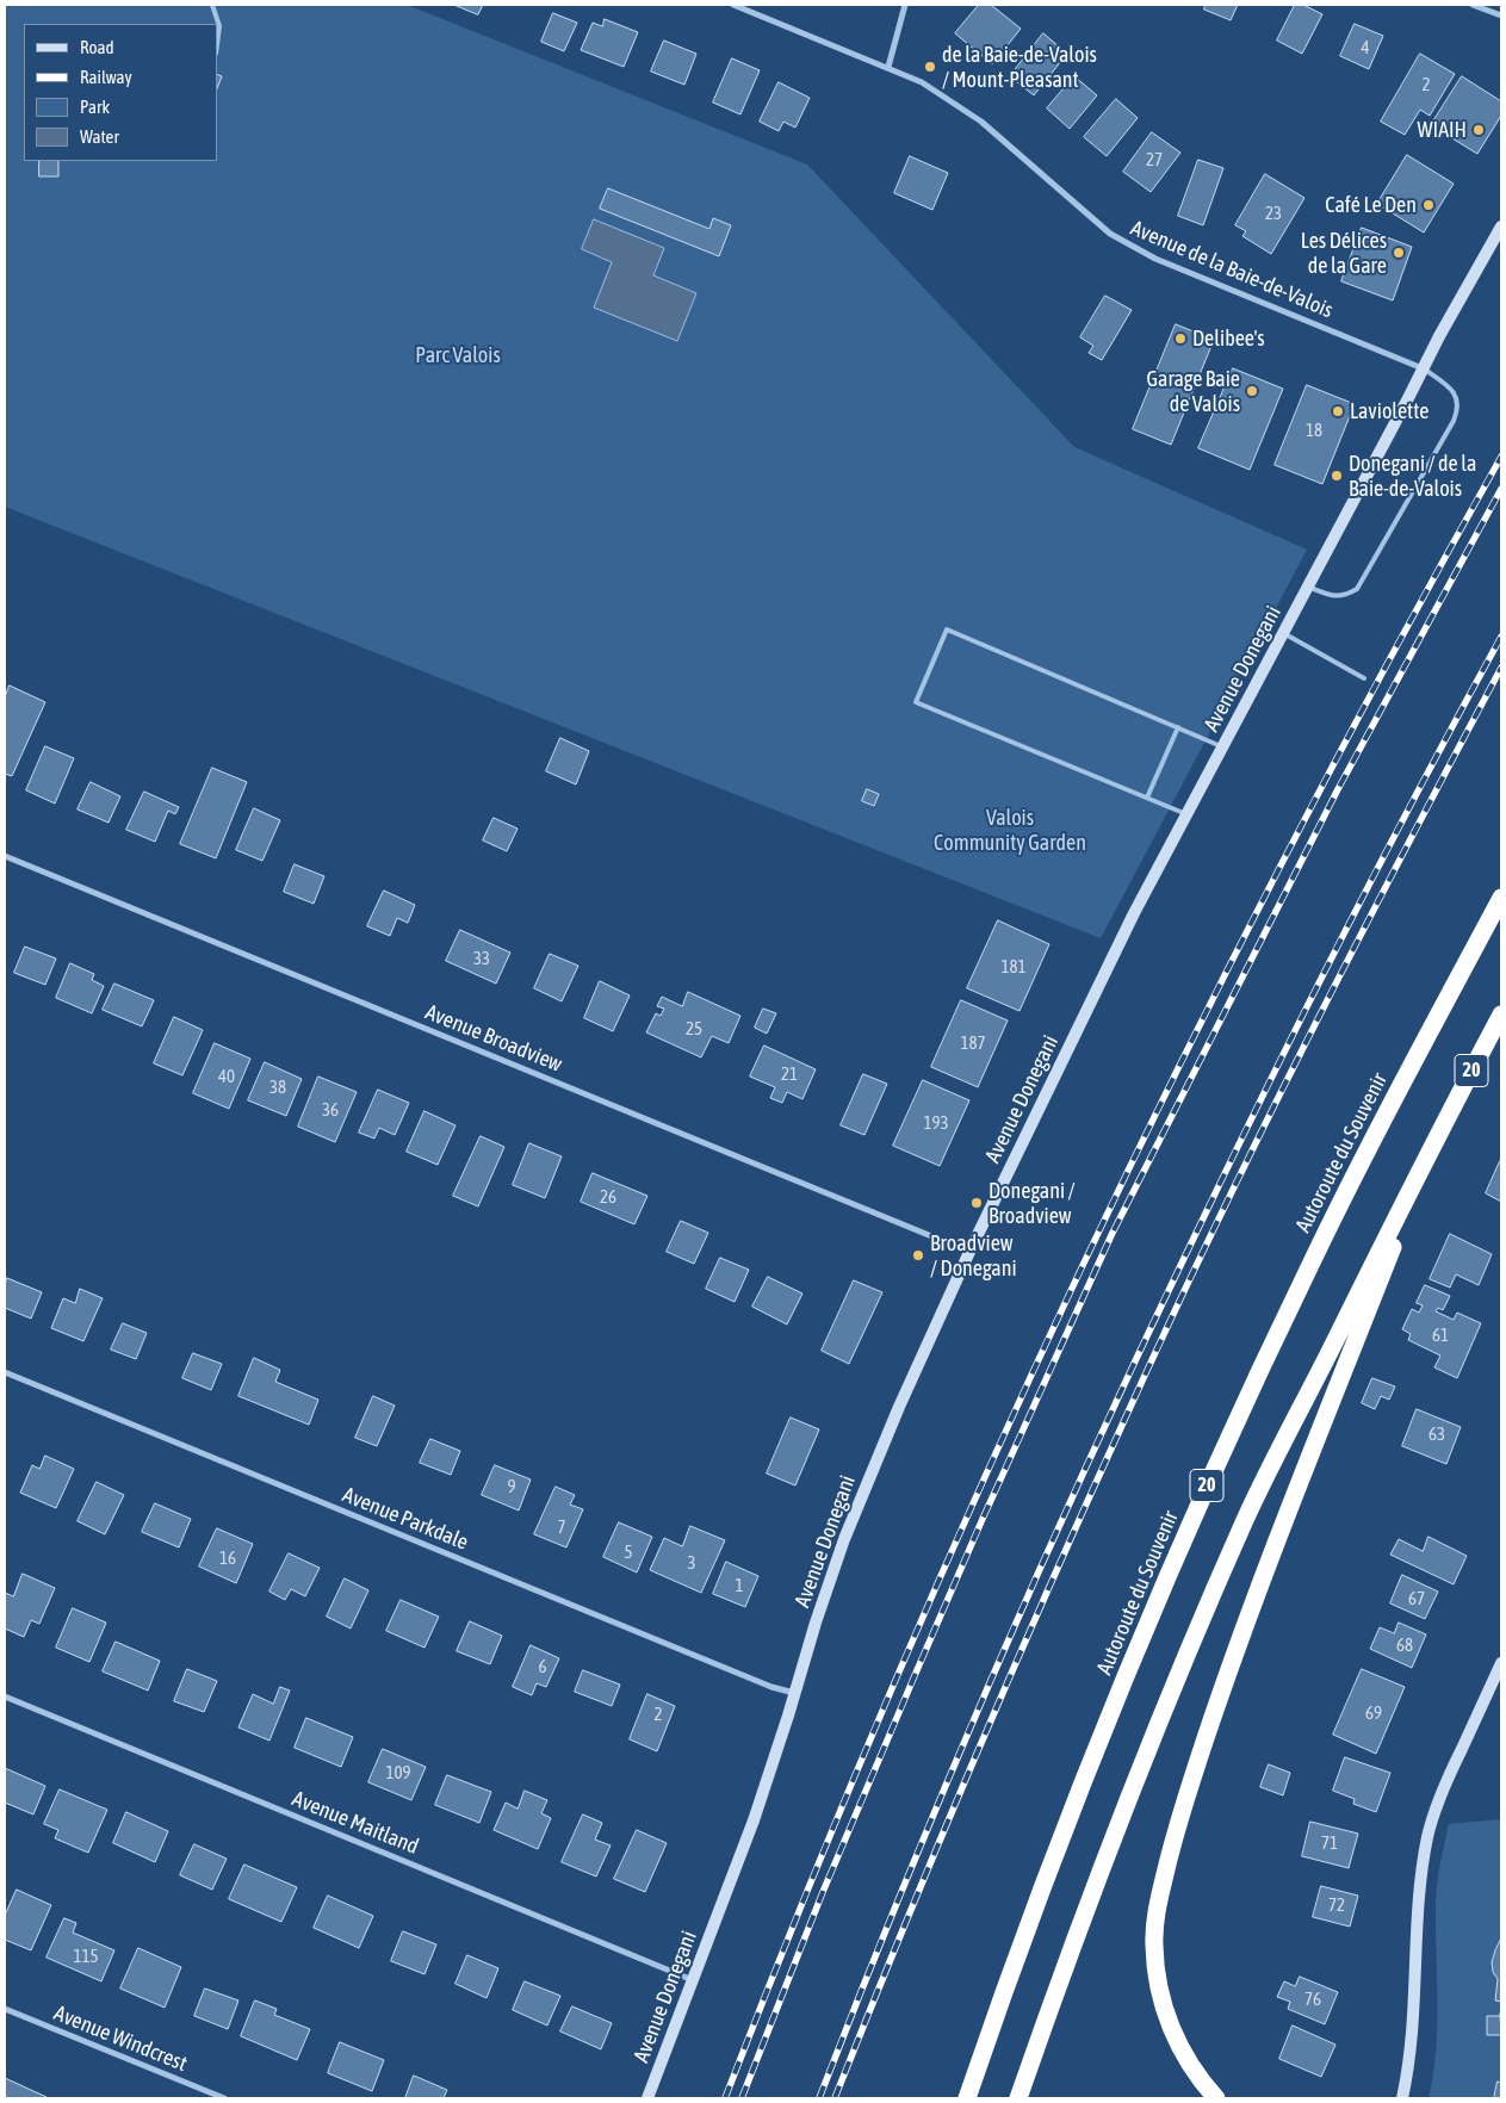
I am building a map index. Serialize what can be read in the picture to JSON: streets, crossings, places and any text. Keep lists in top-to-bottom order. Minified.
{"streets":{"highway":["20","Autoroute du Souvenir"],"street":["Avenue de la Baie-de-Valois","Avenue Donegani","Avenue Broadview","Avenue Parkdale","Avenue Maitland","Avenue Windcrest"]},"crossings":[["Avenue de la Baie-de-Valois","Avenue Donegani"],["Avenue Donegani","Avenue Broadview"],["Avenue Donegani","Avenue Parkdale"],["Avenue Donegani","Avenue Maitland"]],"parks":["Parc Valois","Valois Community Garden"],"places":["de la Baie-de-Valois / Mount-Pleasant","WIAIH","Café Le Den","Les Délices de la Gare","Delibee's","Garage Baie de Valois","Laviolette","Donegani / de la Baie-de-Valois","Donegani / Broadview","Broadview / Donegani"],"house_numbers":["4","2","27","23","18","33","181","25","187","21","40","38","36","193","26","61","63","9","7","5","16","3","1","67","68","6","69","2","109","71","72","115","76"],"legend":["Road","Railway","Park","Water"]}
